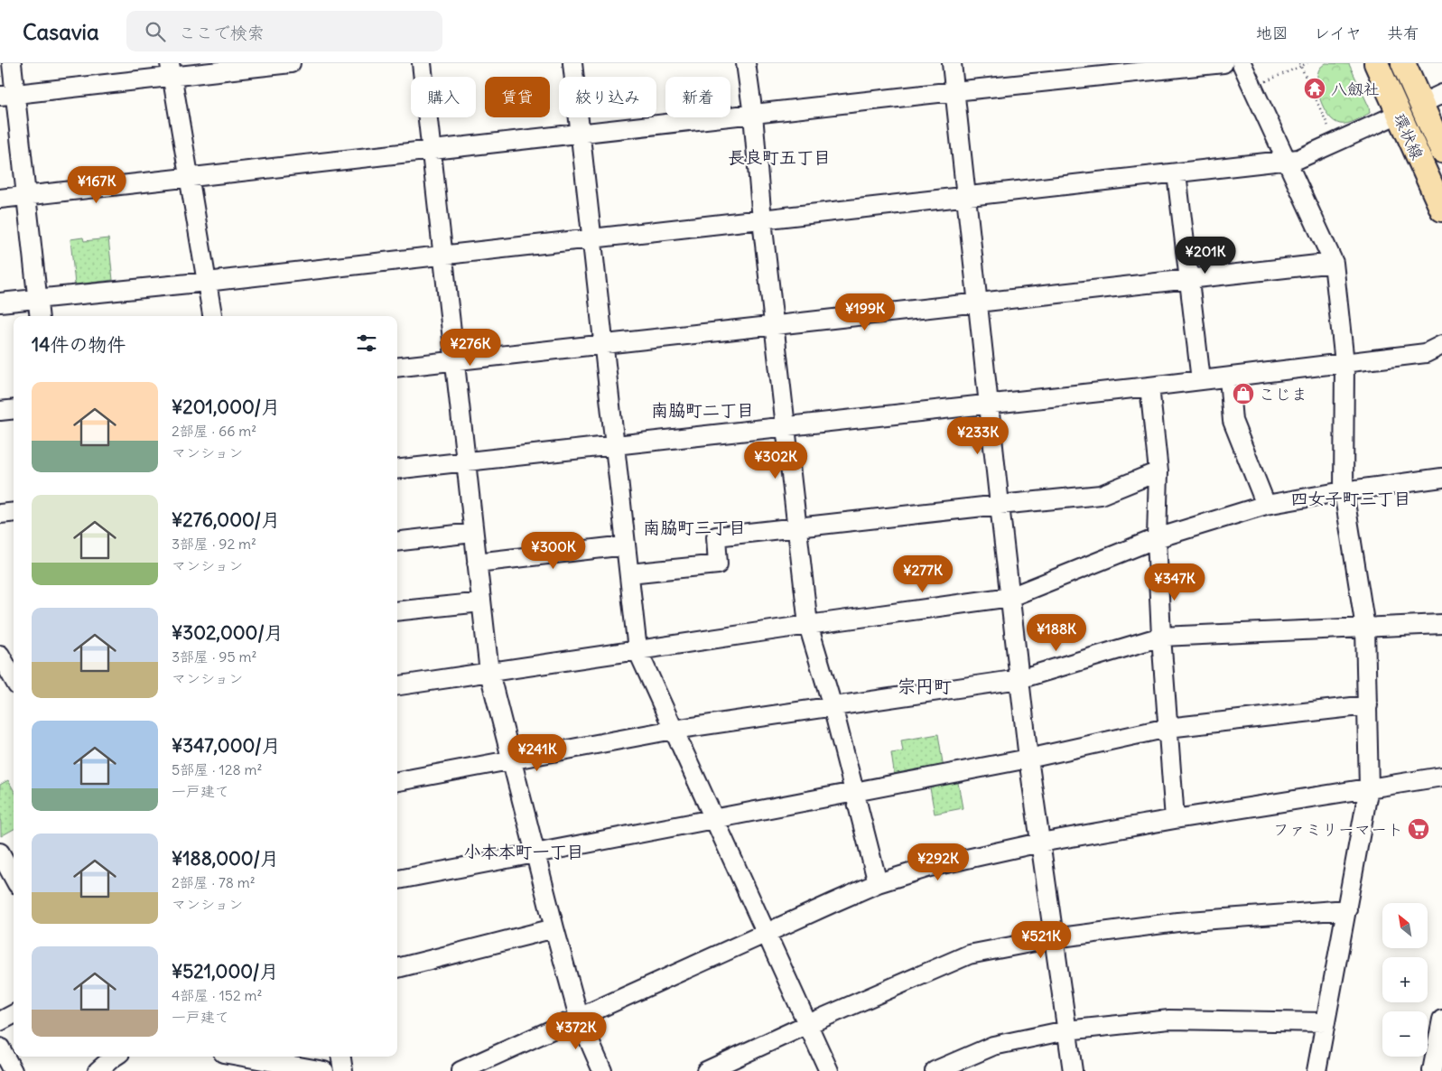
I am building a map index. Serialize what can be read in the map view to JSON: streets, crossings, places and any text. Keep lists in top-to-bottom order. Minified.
{"streets":{"main road":["環状線"]},"districts":["長良町五丁目","南脇町二丁目","四女子町三丁目","南脇町三丁目","宗円町","小本本町一丁目"],"places":{"temple":["八劔社"],"shop":["こじま"],"supermarket":["ファミリーマート"]},"north":"top left","page":{"header":"Casavia","search":"ここで検索","nav":["地図","レイヤ","共有"],"chip":["購入","賃貸","絞り込み","新着"],"price":["¥167K","¥201K","¥199K","¥276K","¥233K","¥302K","¥300K","¥277K","¥347K","¥188K","¥241K","¥292K","¥521K","¥372K"],"heading":"14件の物件","list":[{"name":"¥201,000/月","note":"2部屋 · 66 m² · マンション"},{"name":"¥276,000/月","note":"3部屋 · 92 m² · マンション"},{"name":"¥302,000/月","note":"3部屋 · 95 m² · マンション"},{"name":"¥347,000/月","note":"5部屋 · 128 m² · 一戸建て"},{"name":"¥188,000/月","note":"2部屋 · 78 m² · マンション"},{"name":"¥521,000/月","note":"4部屋 · 152 m² · 一戸建て"}],"map_buttons":["+","−"]}}
